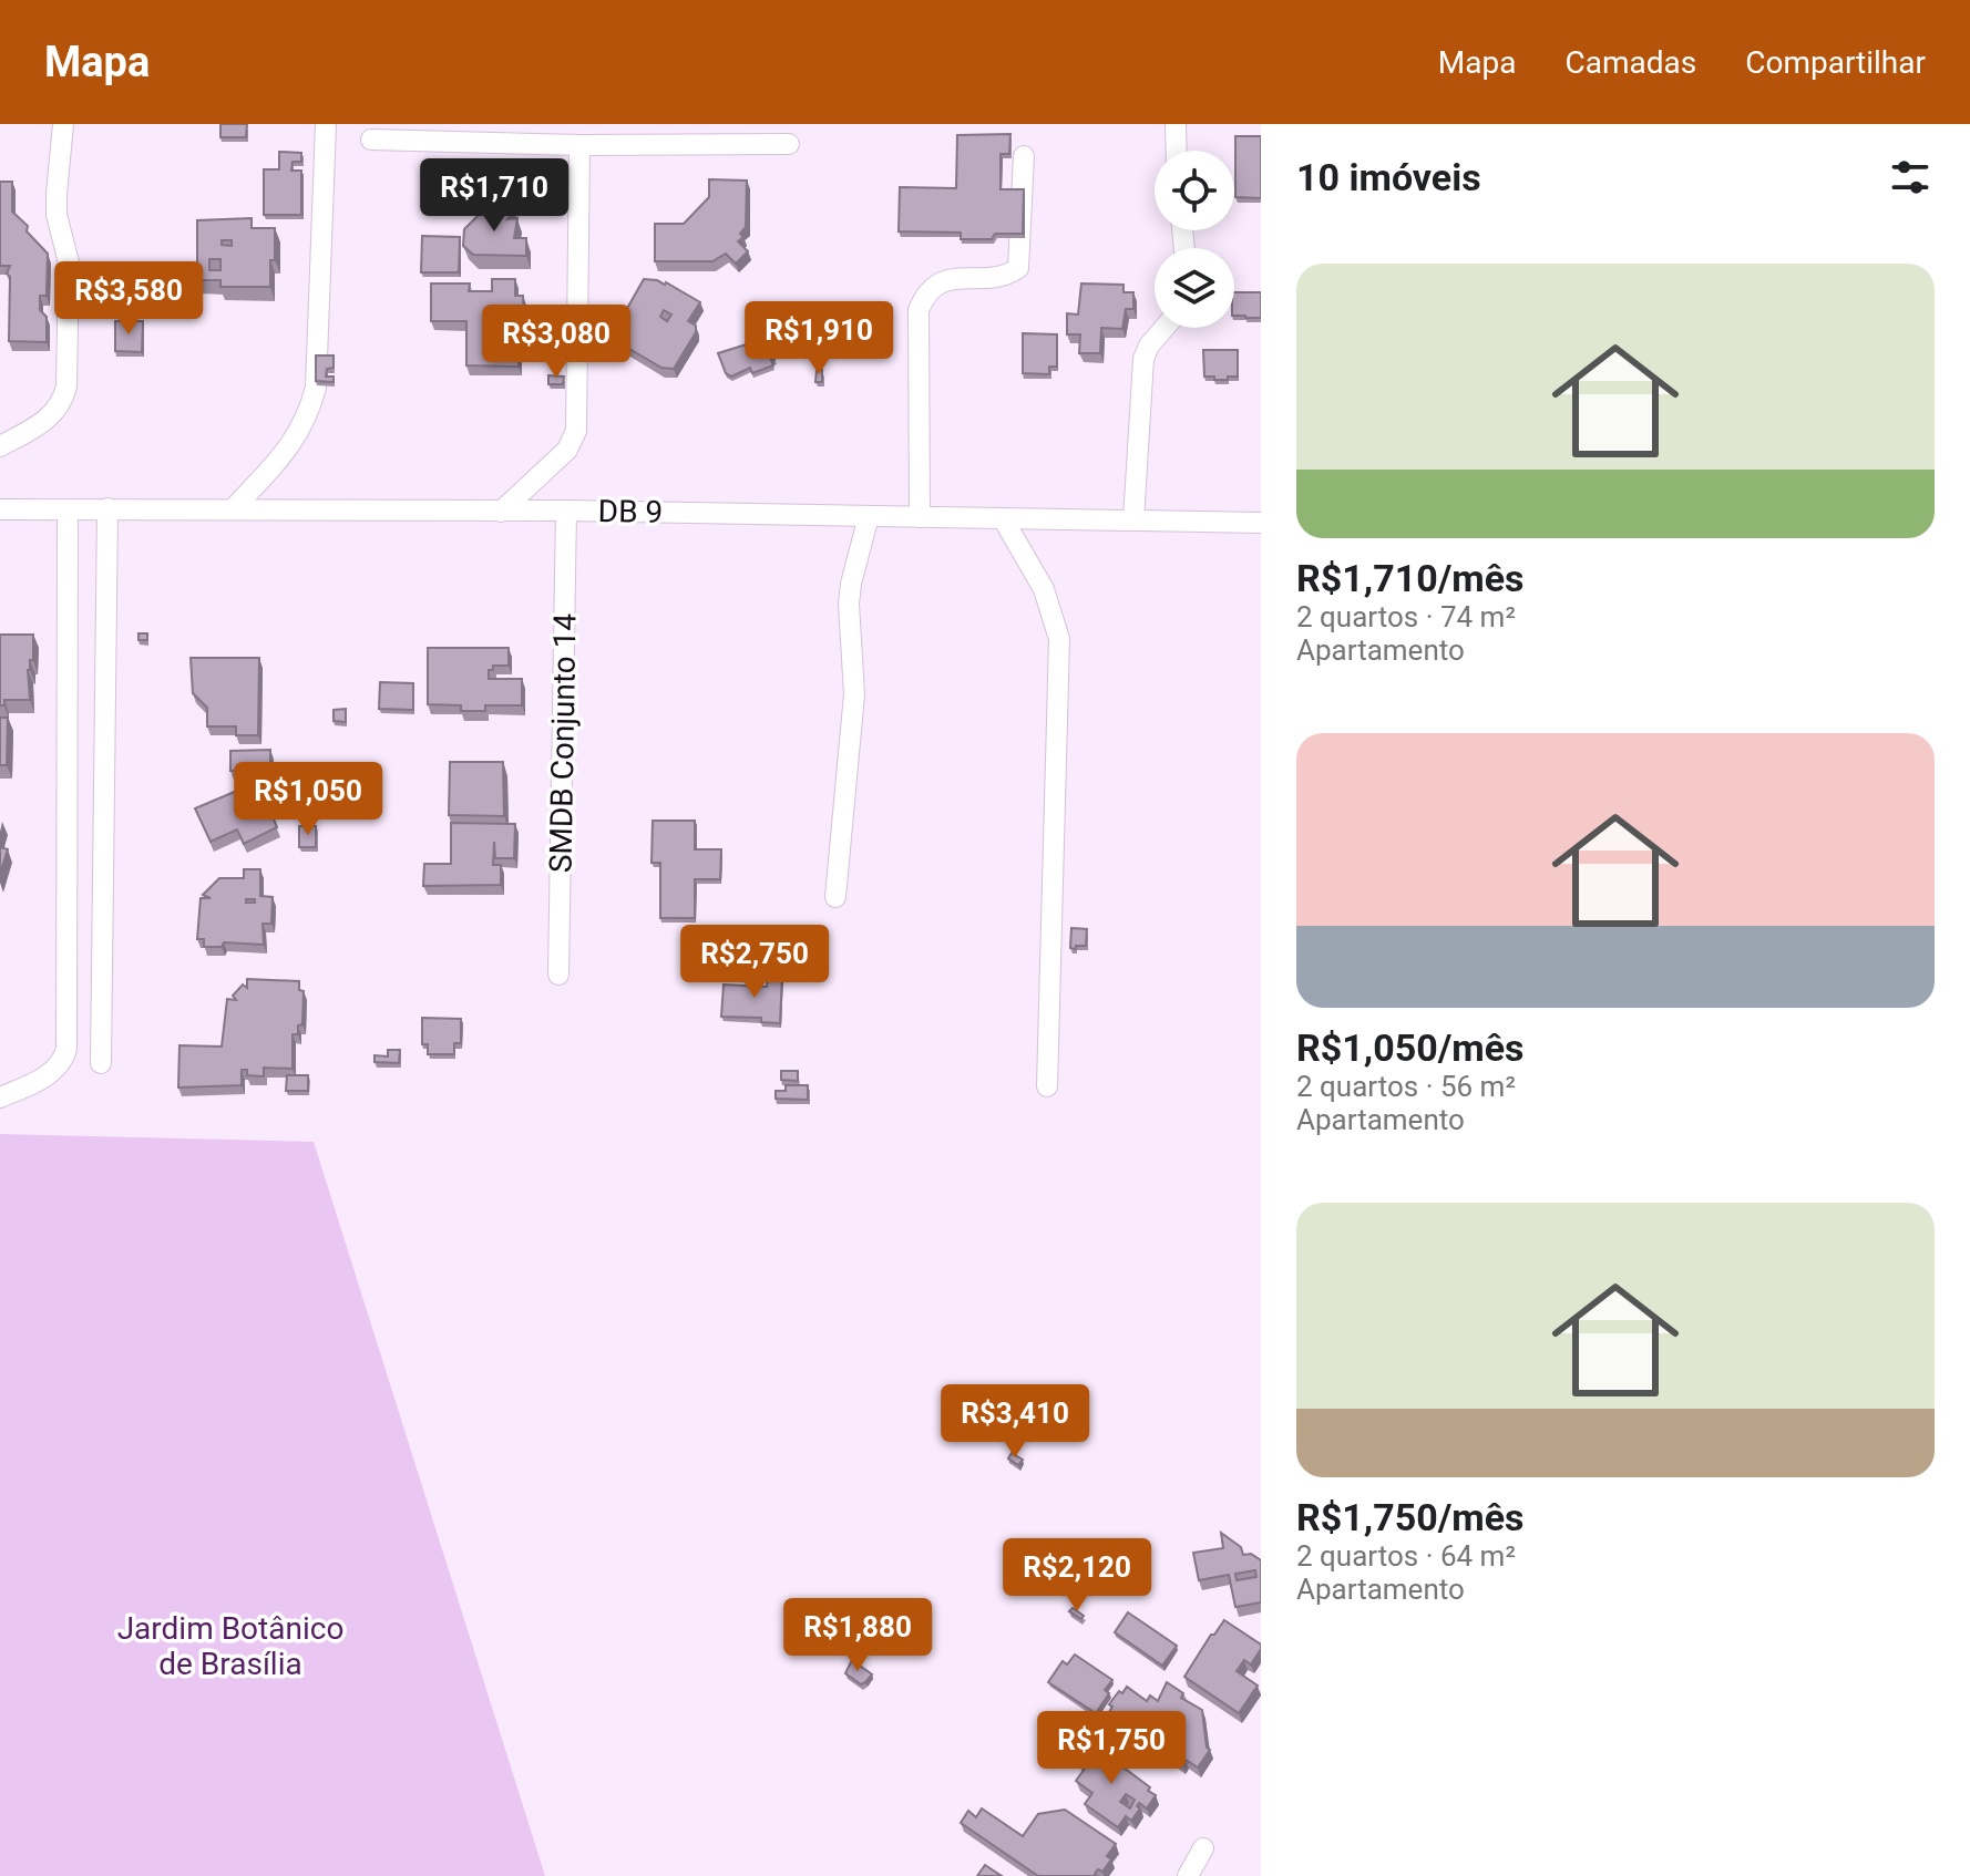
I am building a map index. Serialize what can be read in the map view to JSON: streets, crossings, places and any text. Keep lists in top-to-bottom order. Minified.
{"streets":{"street":["DB 9","SMDB Conjunto 14"]},"crossings":[["DB 9","SMDB Conjunto 14"]],"parks":["Jardim Botânico de Brasília"],"page":{"header":"Mapa","nav":["Mapa","Camadas","Compartilhar"],"heading":"10 imóveis","price":["R$1,710","R$3,580","R$1,910","R$3,080","R$1,050","R$2,750","R$3,410","R$2,120","R$1,880","R$1,750"],"list":[{"name":"R$1,710/mês","note":"2 quartos · 74 m² · Apartamento"},{"name":"R$1,050/mês","note":"2 quartos · 56 m² · Apartamento"},{"name":"R$1,750/mês","note":"2 quartos · 64 m² · Apartamento"}]}}
